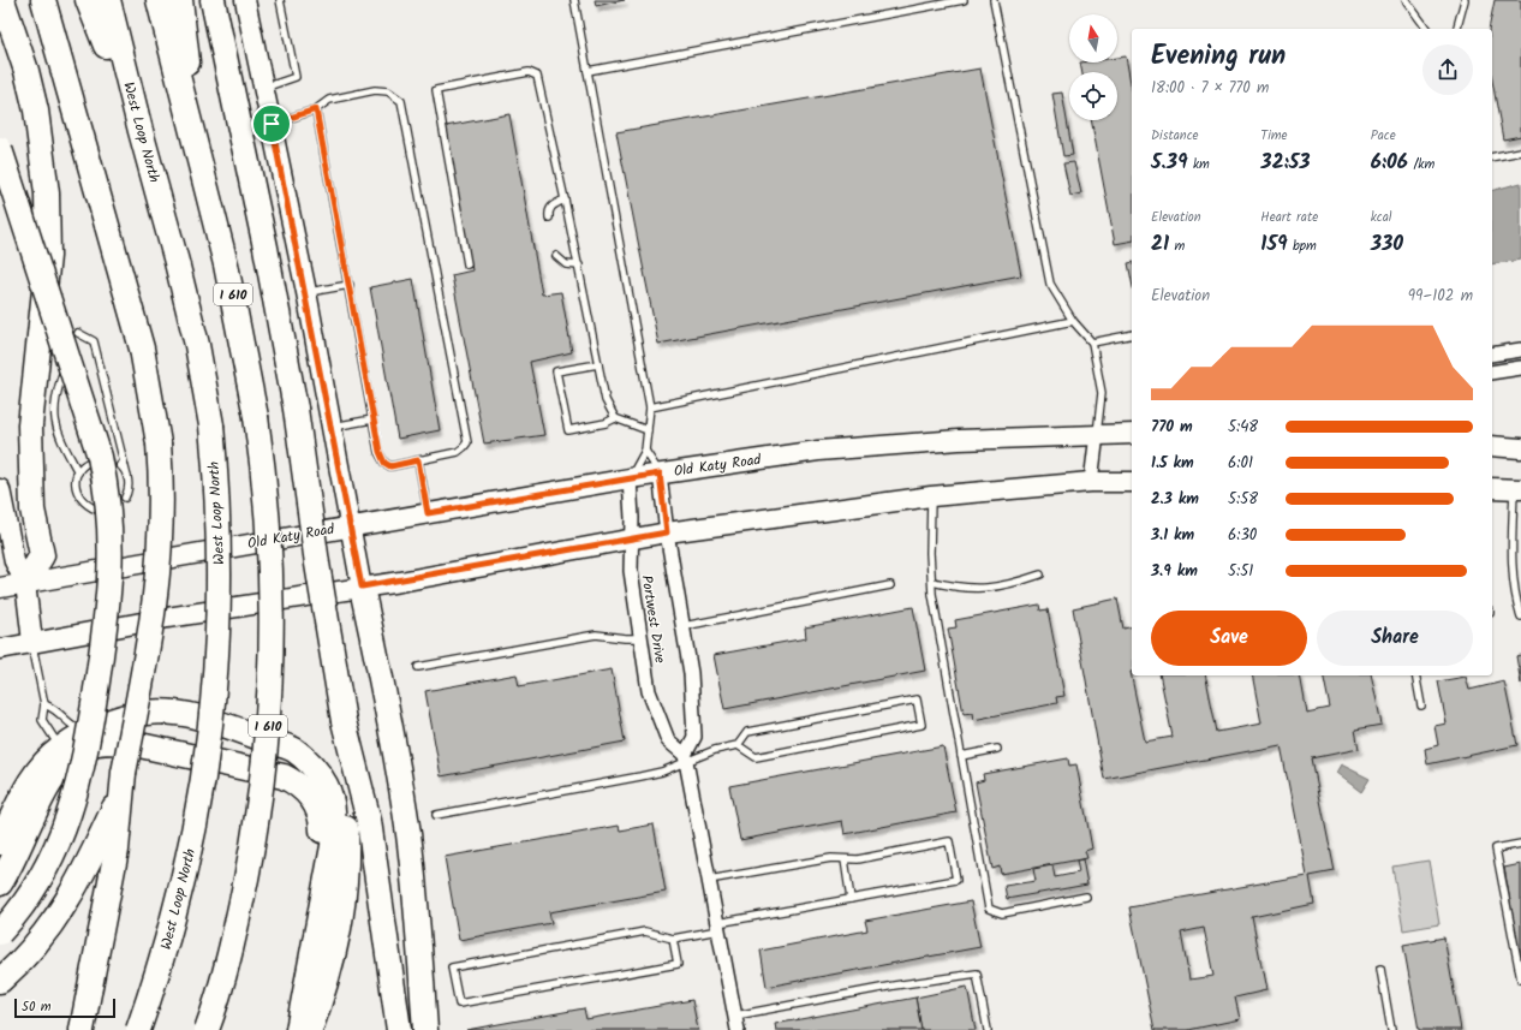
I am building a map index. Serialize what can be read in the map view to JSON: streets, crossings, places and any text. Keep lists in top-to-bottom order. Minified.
{"streets":{"highway":["West Loop North","I 610"],"main road":["Old Katy Road"],"street":["Portwest Drive"]},"crossings":[["Old Katy Road","Portwest Drive"]],"scale_bar":"50 m","north":"top","page":{"heading":["Evening run","18:00 · 7 × 770 m"],"stats":[["Distance","5.39 km"],["Time","32:53"],["Pace","6:06 /km"],["Elevation","21 m"],["Heart rate","159 bpm"],["kcal","330"]],"chart":["Elevation","99–102 m"],"list":[{"name":"770 m","note":"5:48"},{"name":"1.5 km","note":"6:01"},{"name":"2.3 km","note":"5:58"},{"name":"3.1 km","note":"6:30"},{"name":"3.9 km","note":"5:51"}],"buttons":["Save","Share"],"scale":"50 m"}}
